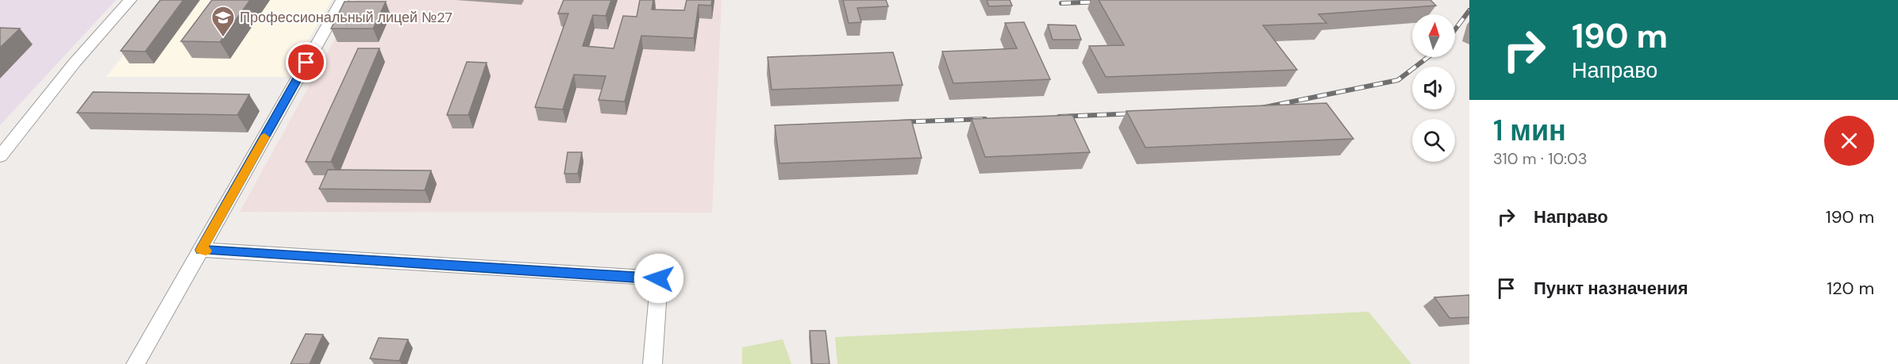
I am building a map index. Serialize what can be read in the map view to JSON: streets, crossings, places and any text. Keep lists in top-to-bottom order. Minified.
{"places":{"school or university":["Профессиональный лицей №27"]},"north":"top","page":{"turn":["190 m","Направо"],"heading":["1 мин","310 m · 10:03"],"list":[{"name":"Направо","value":"190 m"},{"name":"Пункт назначения","value":"120 m"}]}}
